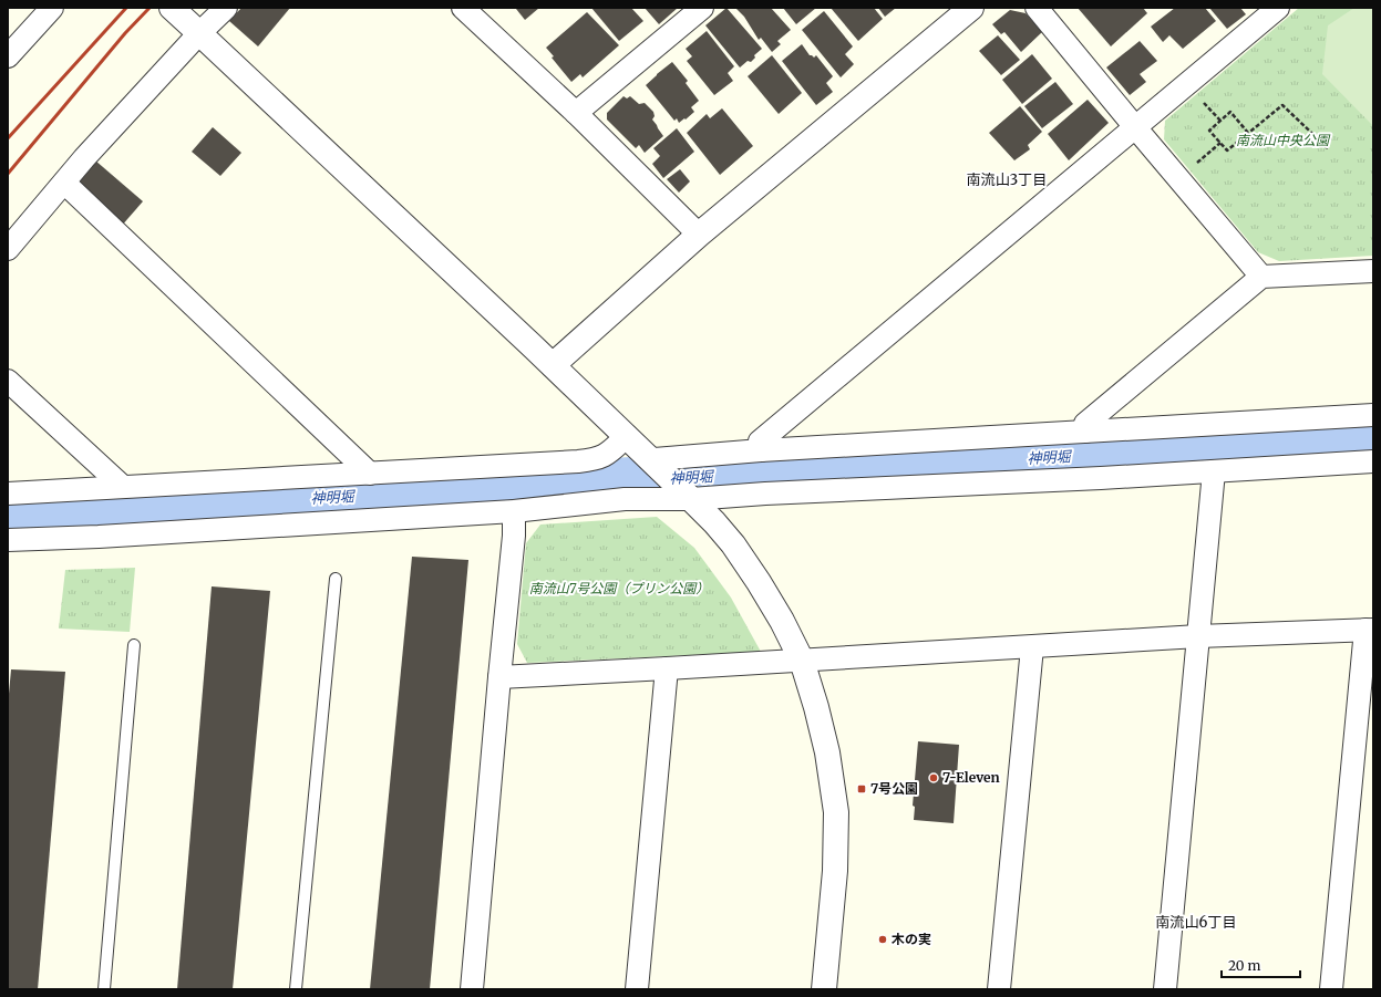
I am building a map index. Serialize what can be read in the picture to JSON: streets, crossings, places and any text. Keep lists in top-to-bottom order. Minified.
{"districts":["南流山3丁目","南流山6丁目"],"water":["神明堀"],"parks":["南流山中央公園","南流山7号公園（プリン公園）"],"places":{"other":["7-Eleven","木の実"],"transit":["7号公園"]},"scale_bar":"20 m"}
